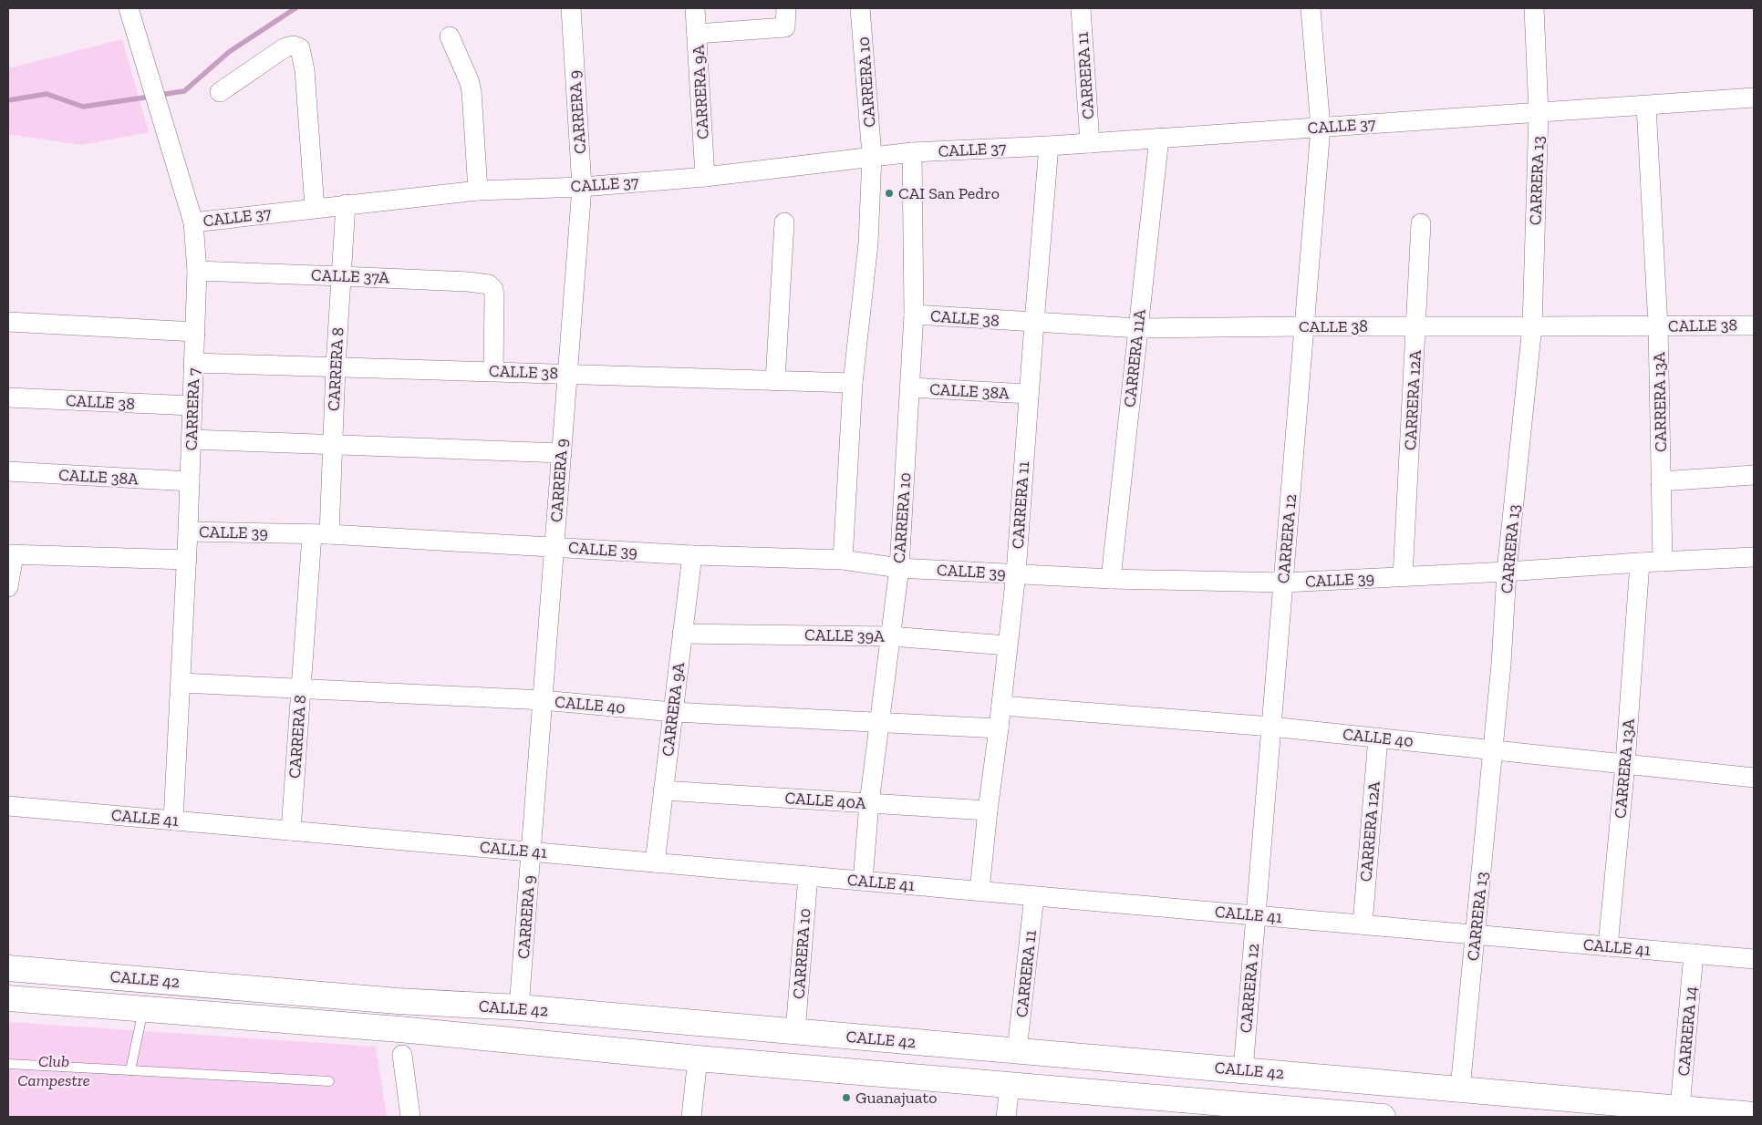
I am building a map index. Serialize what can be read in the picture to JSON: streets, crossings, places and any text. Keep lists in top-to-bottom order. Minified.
{"streets":{"main road":["CALLE 42"],"street":["CARRERA 11","CARRERA 10","CARRERA 9A","CARRERA 9","CALLE 37","CARRERA 13","CALLE 37A","CALLE 38","CARRERA 11A","CARRERA 8","CALLE 38A","CARRERA 12A","CARRERA 13A","CARRERA 7","CALLE 39","CARRERA 12","CALLE 39A","CALLE 40","CALLE 40A","CALLE 41","CARRERA 14"]},"crossings":[["CARRERA 11","CALLE 37"],["CARRERA 11","CALLE 38"],["CARRERA 11","CALLE 38A"],["CARRERA 11","CALLE 39"],["CARRERA 11","CALLE 39A"],["CARRERA 11","CALLE 40"],["CARRERA 11","CALLE 40A"],["CARRERA 11","CALLE 41"],["CARRERA 11","CALLE 42"],["CARRERA 10","CALLE 37"],["CARRERA 10","CALLE 38"],["CARRERA 10","CALLE 38A"],["CARRERA 10","CALLE 39"],["CARRERA 10","CALLE 39A"],["CARRERA 10","CALLE 40"],["CARRERA 10","CALLE 40A"],["CARRERA 10","CALLE 41"],["CARRERA 10","CALLE 42"],["CARRERA 9A","CALLE 37"],["CARRERA 9A","CALLE 39"],["CARRERA 9A","CALLE 39A"],["CARRERA 9A","CALLE 40"],["CARRERA 9A","CALLE 40A"],["CARRERA 9A","CALLE 41"],["CARRERA 9","CALLE 37"],["CARRERA 9","CALLE 38"],["CARRERA 9","CALLE 39"],["CARRERA 9","CALLE 40"],["CARRERA 9","CALLE 41"],["CARRERA 9","CALLE 42"],["CALLE 37","CARRERA 13"],["CALLE 37","CARRERA 11A"],["CALLE 37","CARRERA 8"],["CALLE 37","CARRERA 13A"],["CALLE 37","CARRERA 7"],["CALLE 37","CARRERA 12"],["CARRERA 13","CALLE 38"],["CARRERA 13","CALLE 39"],["CARRERA 13","CALLE 40"],["CARRERA 13","CALLE 41"],["CARRERA 13","CALLE 42"],["CALLE 37A","CALLE 38"],["CALLE 37A","CARRERA 8"],["CALLE 37A","CARRERA 7"],["CALLE 38","CARRERA 11A"],["CALLE 38","CARRERA 8"],["CALLE 38","CARRERA 12A"],["CALLE 38","CARRERA 13A"],["CALLE 38","CARRERA 7"],["CALLE 38","CARRERA 12"],["CARRERA 11A","CALLE 39"],["CARRERA 8","CALLE 39"],["CARRERA 8","CALLE 40"],["CARRERA 8","CALLE 41"],["CALLE 38A","CARRERA 7"],["CARRERA 12A","CALLE 39"],["CARRERA 12A","CALLE 40"],["CARRERA 12A","CALLE 41"],["CARRERA 13A","CALLE 39"],["CARRERA 13A","CALLE 40"],["CARRERA 13A","CALLE 41"],["CARRERA 7","CALLE 39"],["CARRERA 7","CALLE 40"],["CARRERA 7","CALLE 41"],["CALLE 39","CARRERA 12"],["CARRERA 12","CALLE 40"],["CARRERA 12","CALLE 41"],["CARRERA 12","CALLE 42"],["CALLE 41","CARRERA 14"],["CALLE 42","CARRERA 14"]],"parks":["Club Campestre"],"places":["CAI San Pedro","Guanajuato"]}
